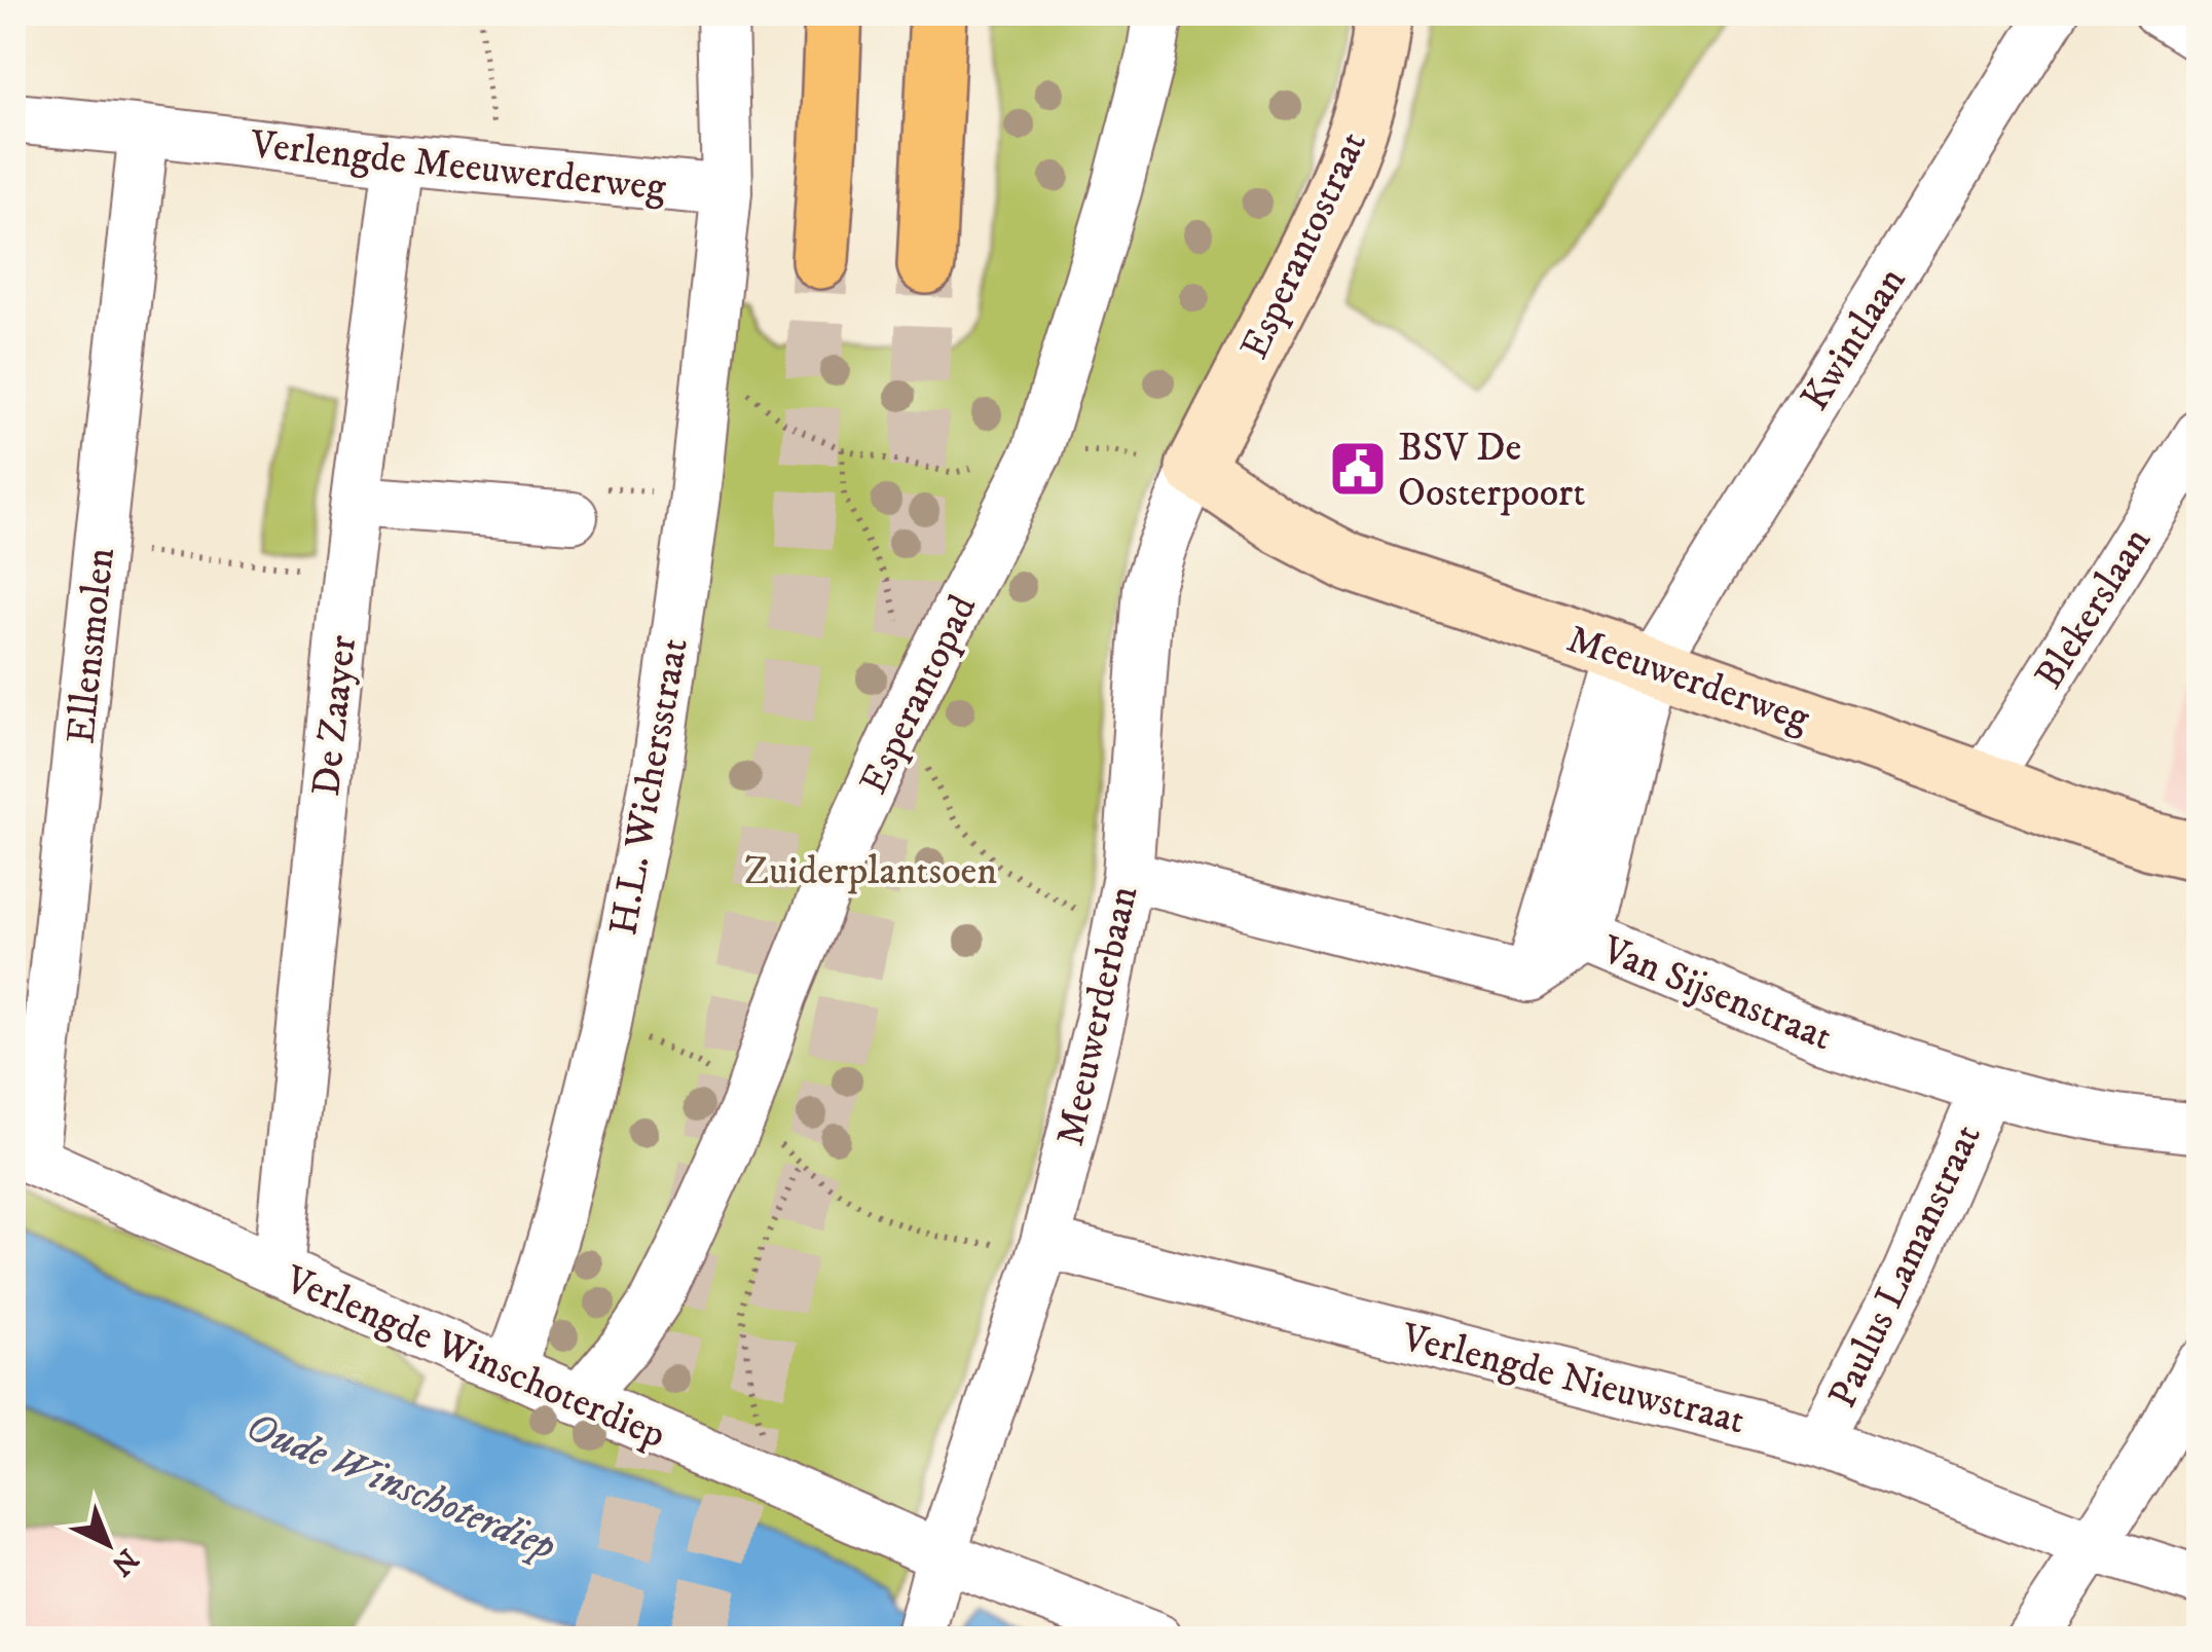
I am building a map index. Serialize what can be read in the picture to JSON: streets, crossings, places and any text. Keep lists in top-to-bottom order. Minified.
{"streets":{"street":["Verlengde Meeuwerderweg","Esperantostraat","Kwintlaan","Blekerslaan","Ellensmolen","Meeuwerderweg","Esperantopad","De Zaayer","H.L. Wichersstraat","Van Sijsenstraat","Meeuwerderbaan","Paulus Lamanstraat","Verlengde Winschoterdiep","Verlengde Nieuwstraat"]},"crossings":[["Verlengde Meeuwerderweg","Ellensmolen"],["Verlengde Meeuwerderweg","De Zaayer"],["Verlengde Meeuwerderweg","H.L. Wichersstraat"],["Esperantostraat","Meeuwerderweg"],["Esperantostraat","Meeuwerderbaan"],["Kwintlaan","Meeuwerderweg"],["Blekerslaan","Meeuwerderweg"],["Ellensmolen","Verlengde Winschoterdiep"],["Meeuwerderweg","Meeuwerderbaan"],["Esperantopad","Verlengde Winschoterdiep"],["De Zaayer","Verlengde Winschoterdiep"],["H.L. Wichersstraat","Verlengde Winschoterdiep"],["Van Sijsenstraat","Paulus Lamanstraat"],["Meeuwerderbaan","Verlengde Winschoterdiep"],["Meeuwerderbaan","Verlengde Nieuwstraat"],["Paulus Lamanstraat","Verlengde Nieuwstraat"]],"water":["Oude Winschoterdiep"],"parks":["Zuiderplantsoen"],"places":{"public building":["BSV De Oosterpoort"]},"north":"bottom right"}
